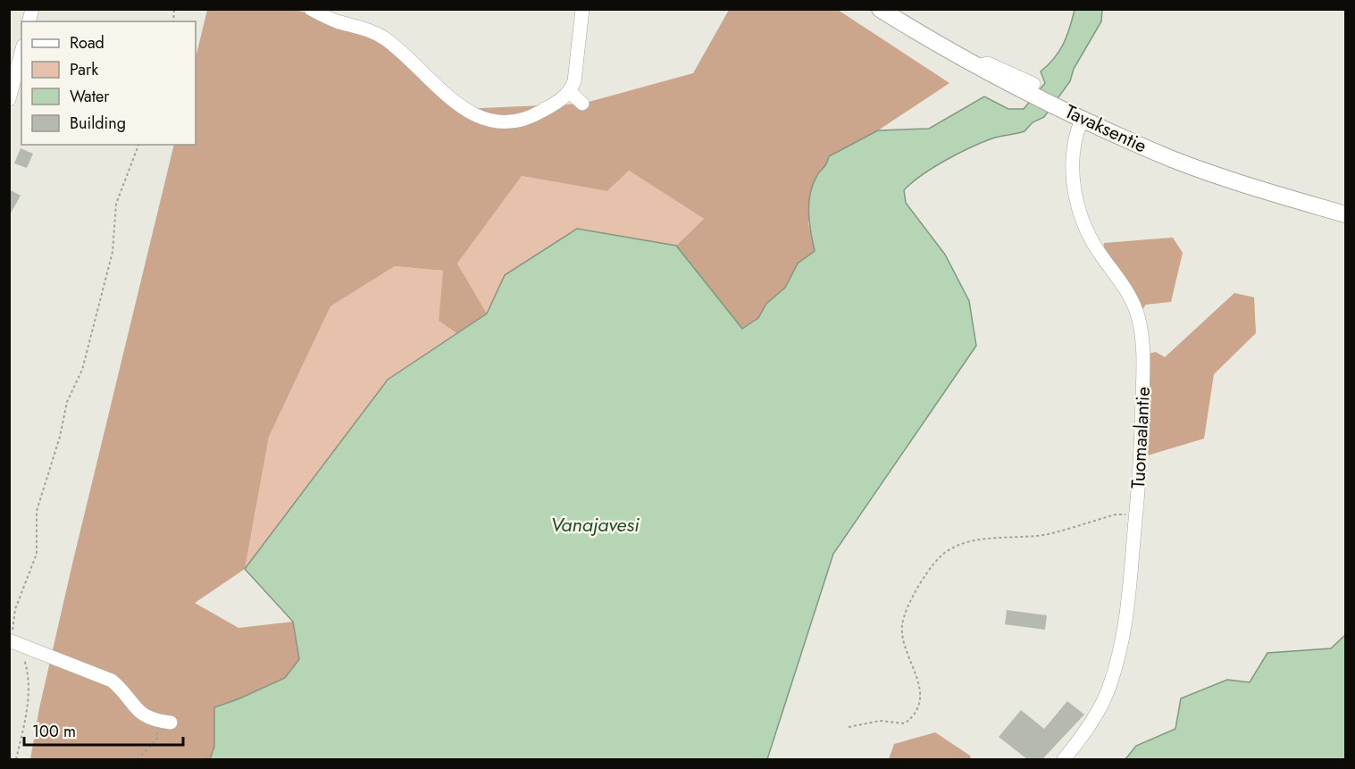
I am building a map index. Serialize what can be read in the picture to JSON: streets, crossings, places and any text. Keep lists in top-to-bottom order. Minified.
{"streets":{"main road":["Tavaksentie"],"street":["Tuomaalantie"]},"crossings":[["Tavaksentie","Tuomaalantie"]],"water":["Vanajavesi"],"legend":["Road","Park","Water","Building"],"scale_bar":"100 m"}
